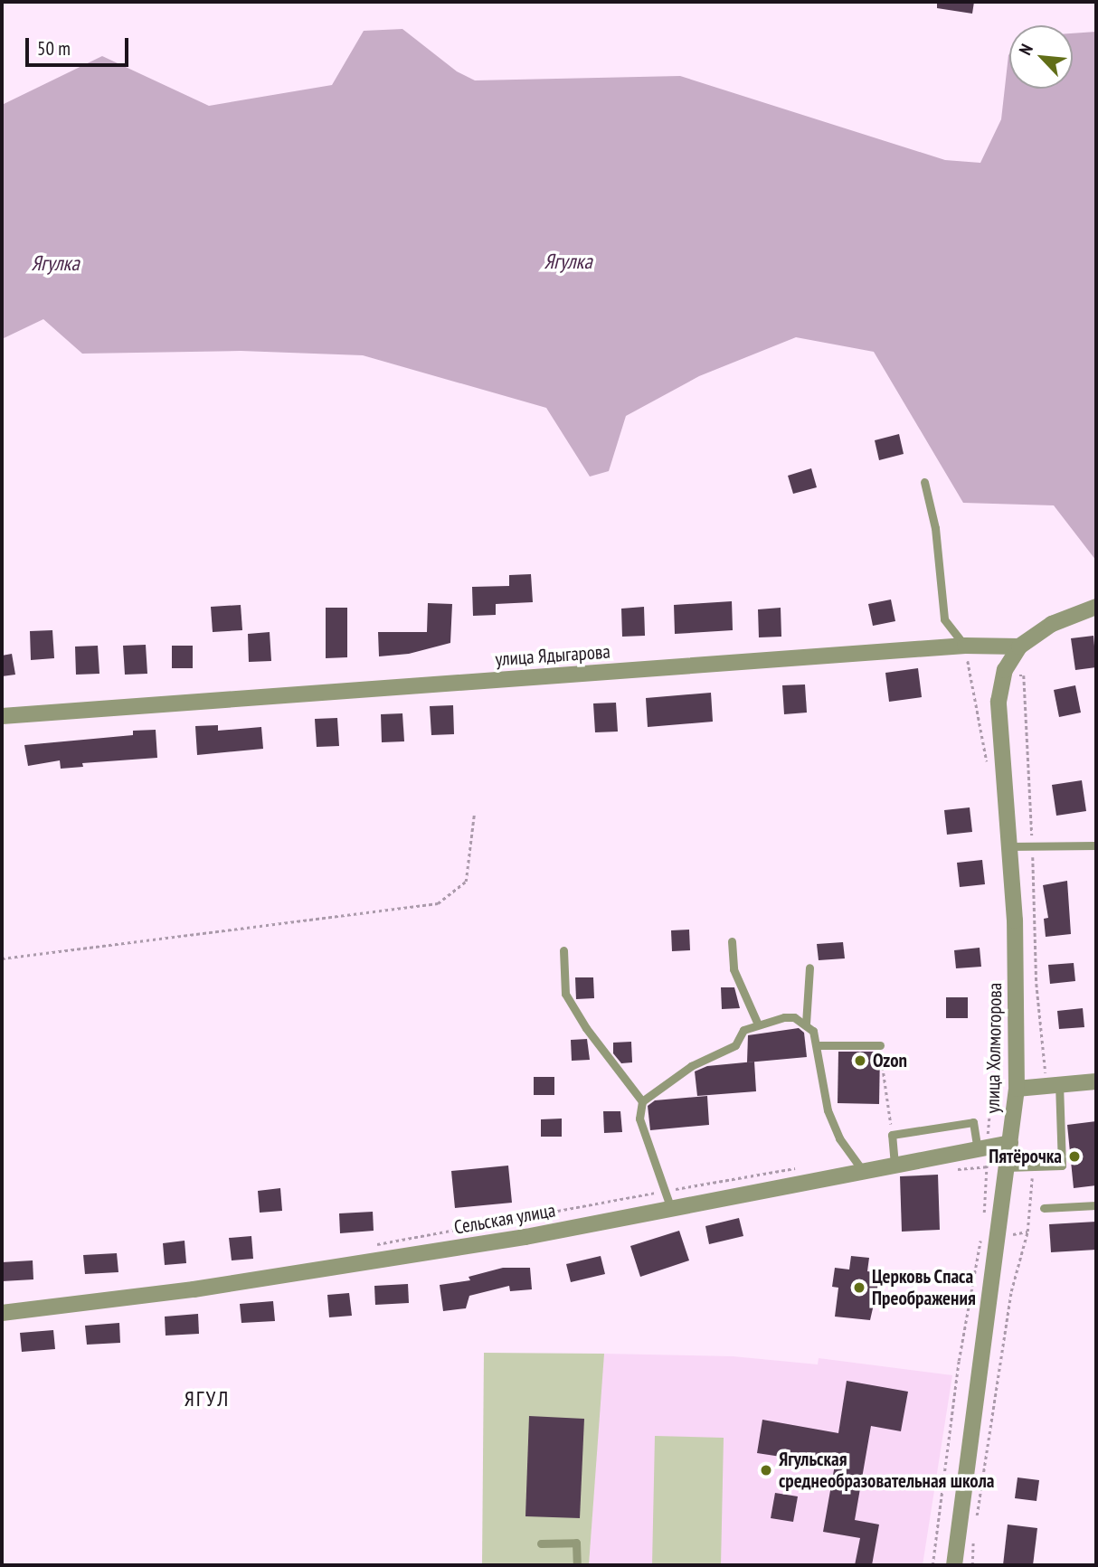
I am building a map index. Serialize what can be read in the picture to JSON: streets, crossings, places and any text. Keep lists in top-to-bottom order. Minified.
{"streets":{"street":["улица Ядыгарова","улица Холмогорова","Сельская улица"]},"crossings":[["улица Ядыгарова","улица Холмогорова"],["улица Холмогорова","Сельская улица"]],"districts":["ЯГУЛ"],"water":["Ягулка"],"places":["Ozon","Пятёрочка","Церковь Спаса Преображения","Ягульская среднеобразовательная школа"],"scale_bar":"50 m","north":"top left"}
